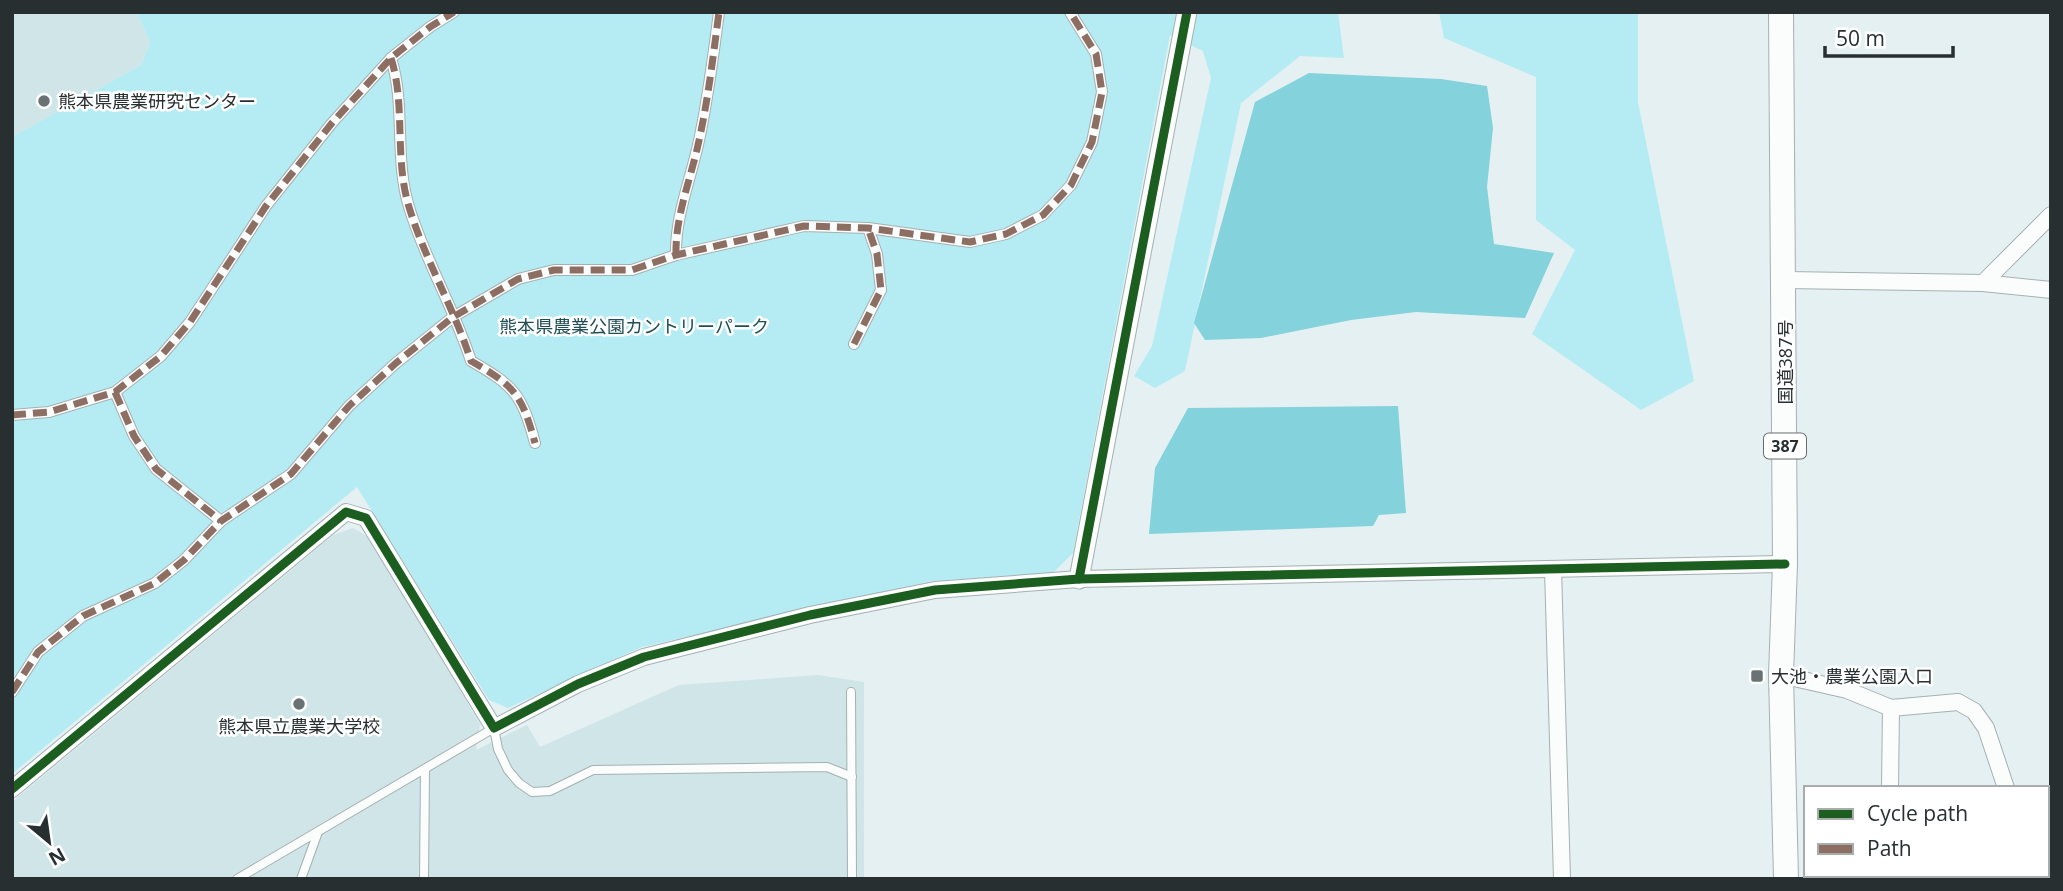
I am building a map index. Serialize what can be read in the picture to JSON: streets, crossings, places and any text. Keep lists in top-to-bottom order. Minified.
{"streets":{"highway":["国道387号","387"]},"parks":["熊本県農業公園カントリーパーク"],"places":{"other":["熊本県農業研究センター","熊本県立農業大学校"],"transit":["大池・農業公園入口"]},"legend":["Cycle path","Path"],"scale_bar":"50 m","north":"bottom right"}
